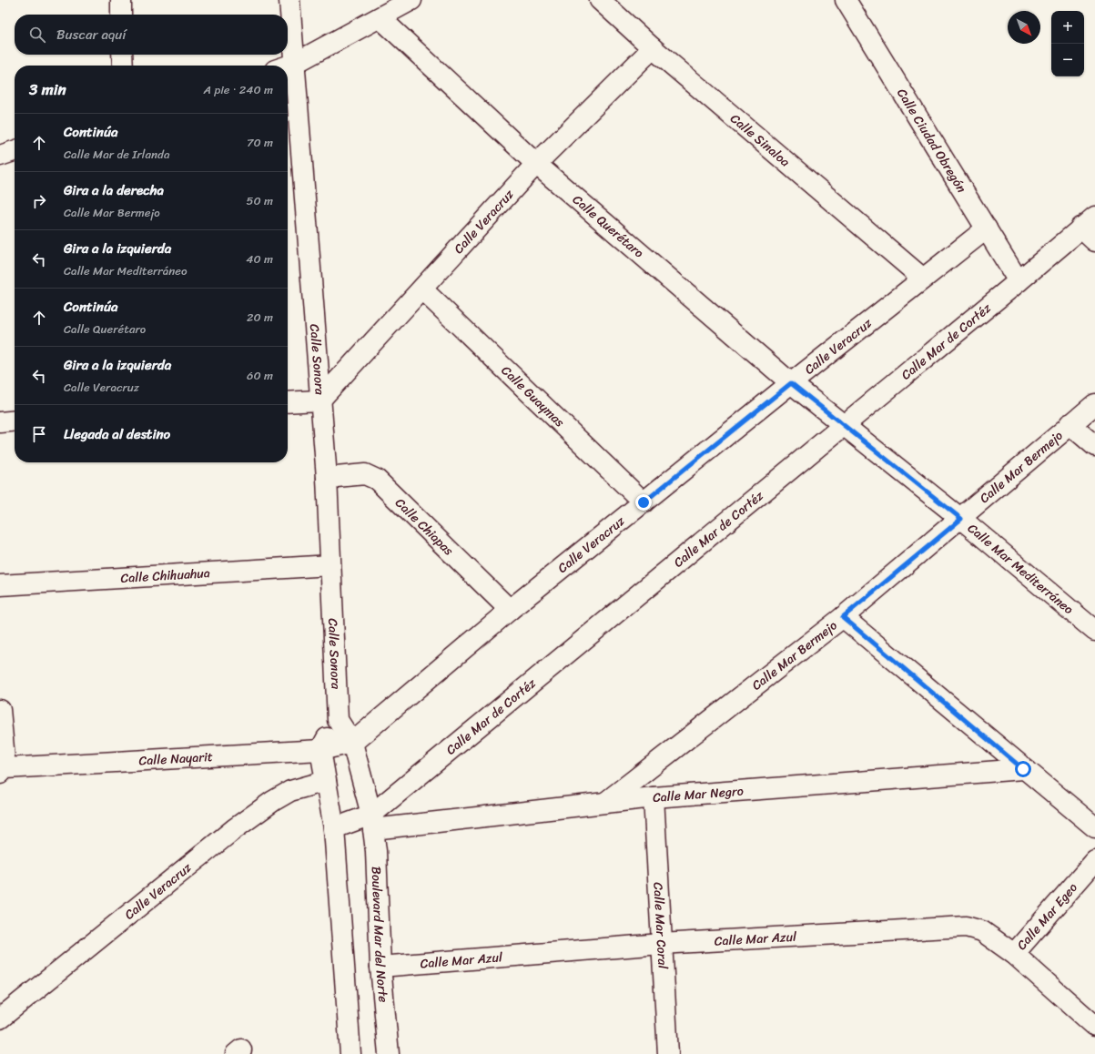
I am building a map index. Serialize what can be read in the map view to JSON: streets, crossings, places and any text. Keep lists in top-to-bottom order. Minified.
{"streets":{"street":["Calle Sinaloa","Calle Ciudad Obregón","Calle Veracruz","Calle Querétaro","Calle Mar de Cortéz","Calle Sonora","Calle Guaymas","Calle Mar Bermejo","Calle Chiapas","Calle Mar Mediterráneo","Calle Chihuahua","Calle Nayarit","Calle Mar Negro","Calle Mar Egeo","Calle Mar Coral","Boulevard Mar del Norte","Calle Mar Azul"]},"crossings":[["Calle Sinaloa","Calle Veracruz"],["Calle Ciudad Obregón","Calle Veracruz"],["Calle Ciudad Obregón","Calle Mar de Cortéz"],["Calle Veracruz","Calle Querétaro"],["Calle Veracruz","Calle Sonora"],["Calle Veracruz","Calle Guaymas"],["Calle Veracruz","Calle Chiapas"],["Calle Veracruz","Calle Nayarit"],["Calle Querétaro","Calle Mar de Cortéz"],["Calle Querétaro","Calle Mar Mediterráneo"],["Calle Mar de Cortéz","Calle Mar Mediterráneo"],["Calle Mar de Cortéz","Calle Mar Negro"],["Calle Mar de Cortéz","Boulevard Mar del Norte"],["Calle Sonora","Calle Chiapas"],["Calle Sonora","Calle Chihuahua"],["Calle Mar Bermejo","Calle Mar Mediterráneo"],["Calle Mar Bermejo","Calle Mar Negro"],["Calle Mar Negro","Calle Mar Coral"],["Calle Mar Negro","Boulevard Mar del Norte"],["Calle Mar Egeo","Calle Mar Azul"],["Calle Mar Coral","Calle Mar Azul"],["Boulevard Mar del Norte","Calle Mar Azul"]],"north":"bottom right","page":{"map_buttons":["+","−"],"search":"Buscar aquí","heading":["3 min","A pie · 240 m"],"list":[["Continúa","Calle Mar de Irlanda","70 m"],["Gira a la derecha","Calle Mar Bermejo","50 m"],["Gira a la izquierda","Calle Mar Mediterráneo","40 m"],["Continúa","Calle Querétaro","20 m"],["Gira a la izquierda","Calle Veracruz","60 m"],"Llegada al destino"]}}
